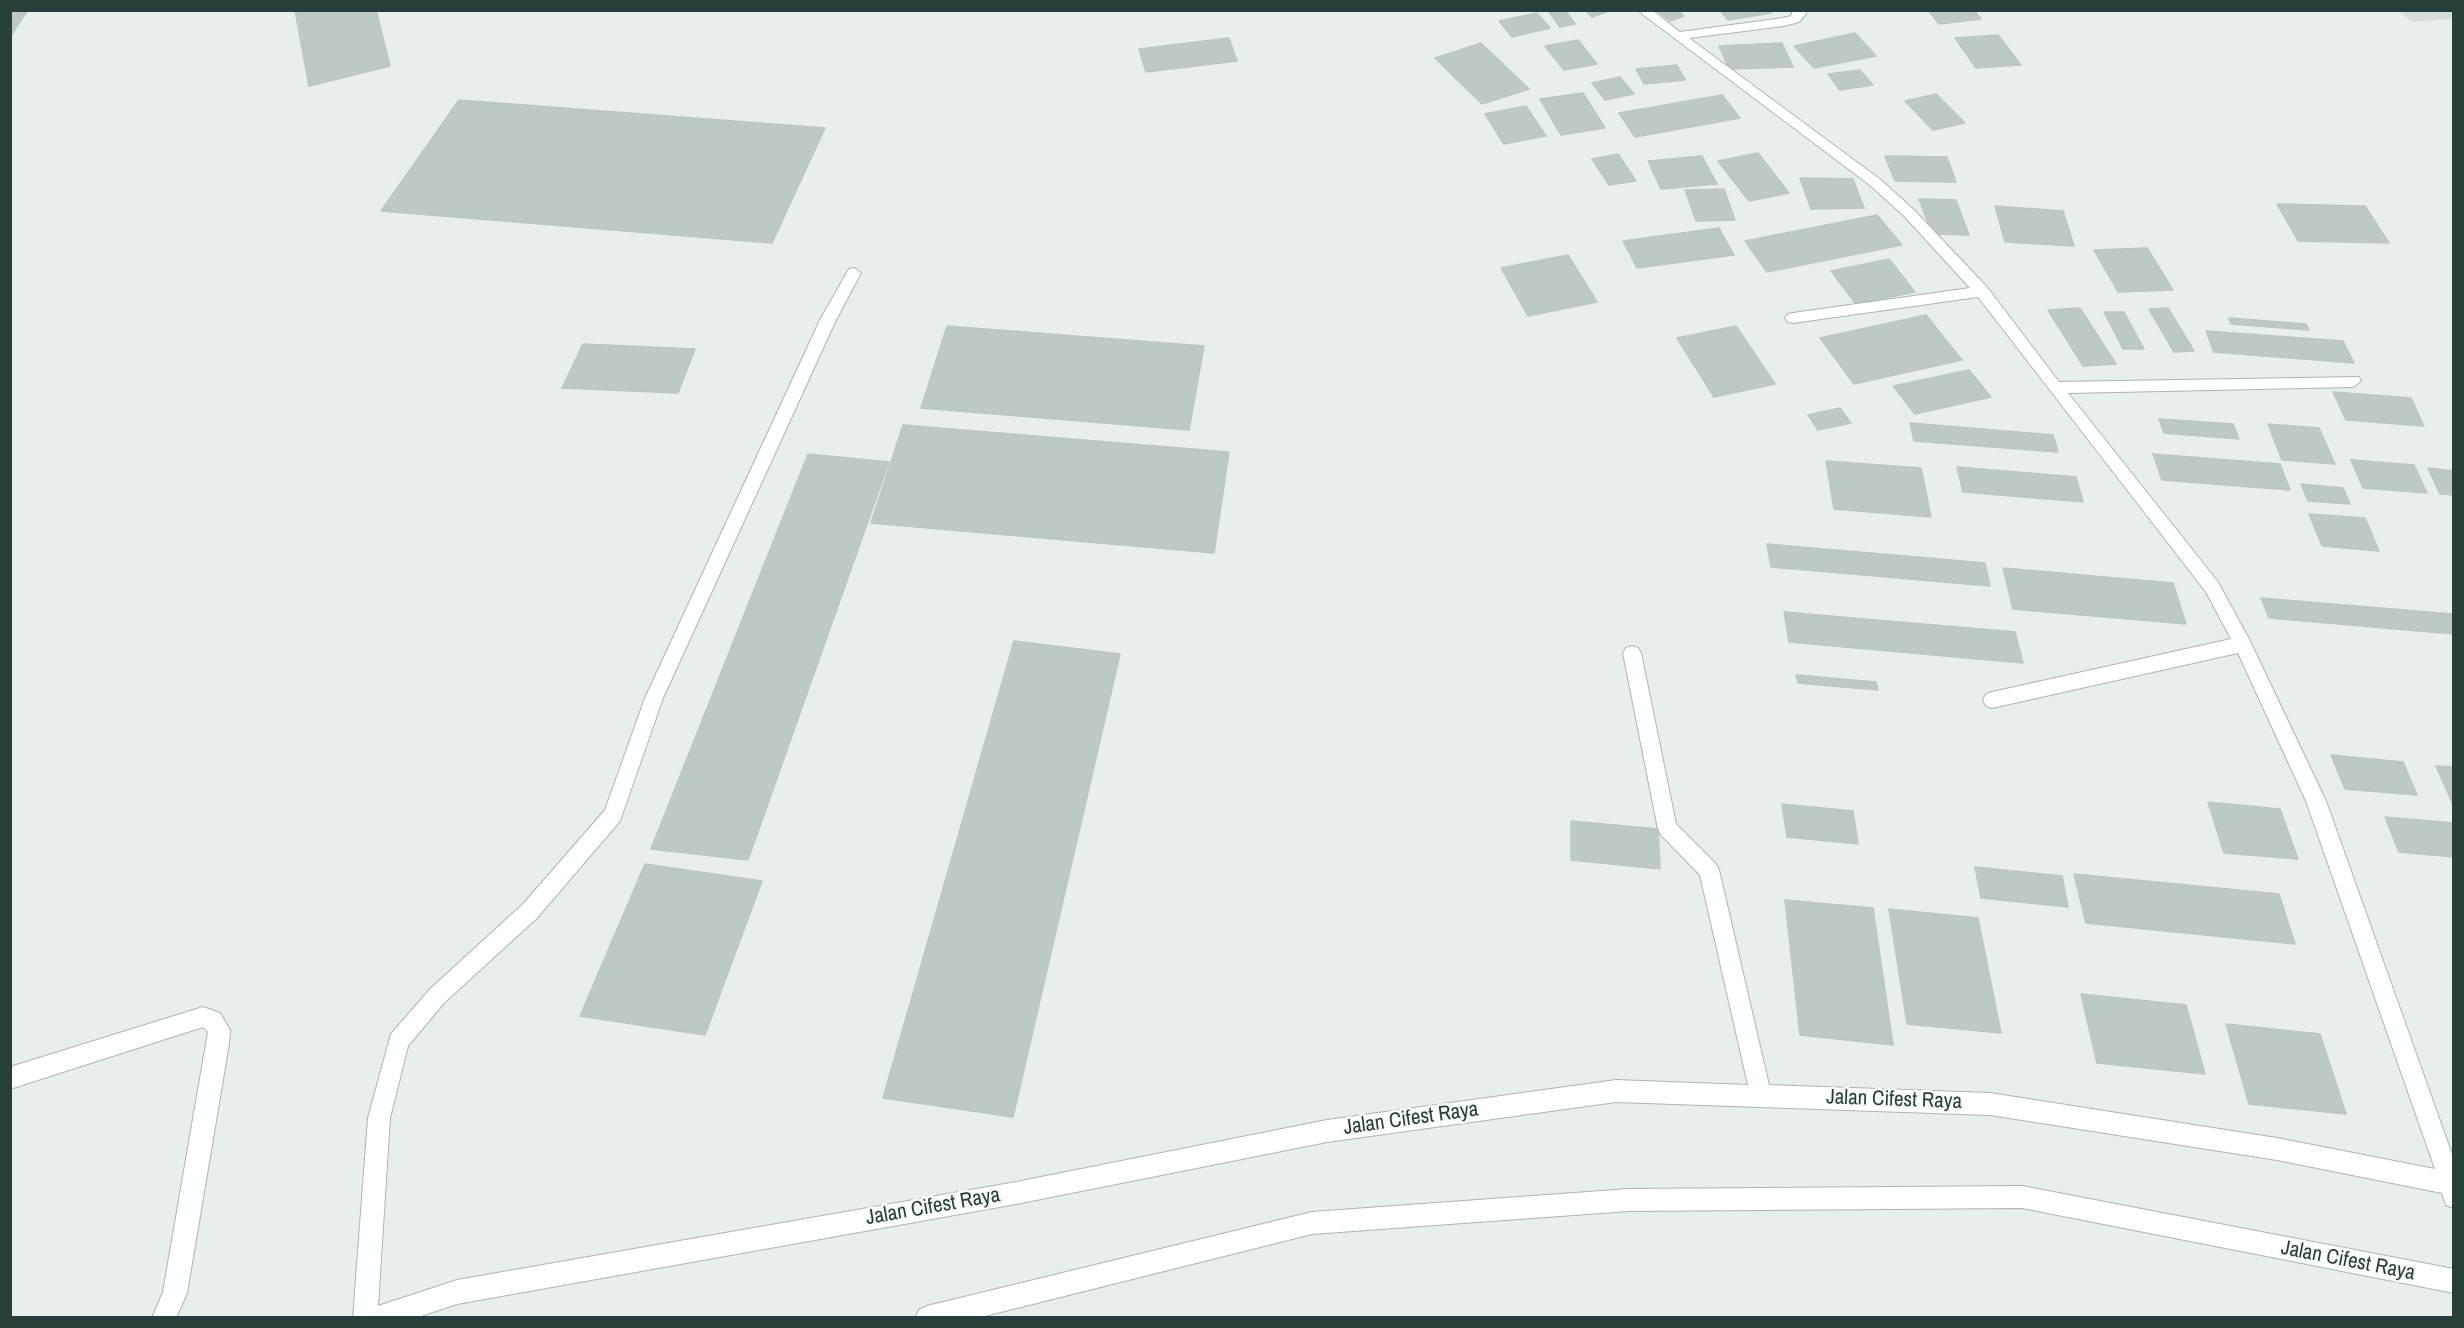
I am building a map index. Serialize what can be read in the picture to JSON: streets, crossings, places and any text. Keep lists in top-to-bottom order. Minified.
{"streets":{"street":["Jalan Cifest Raya"]}}
